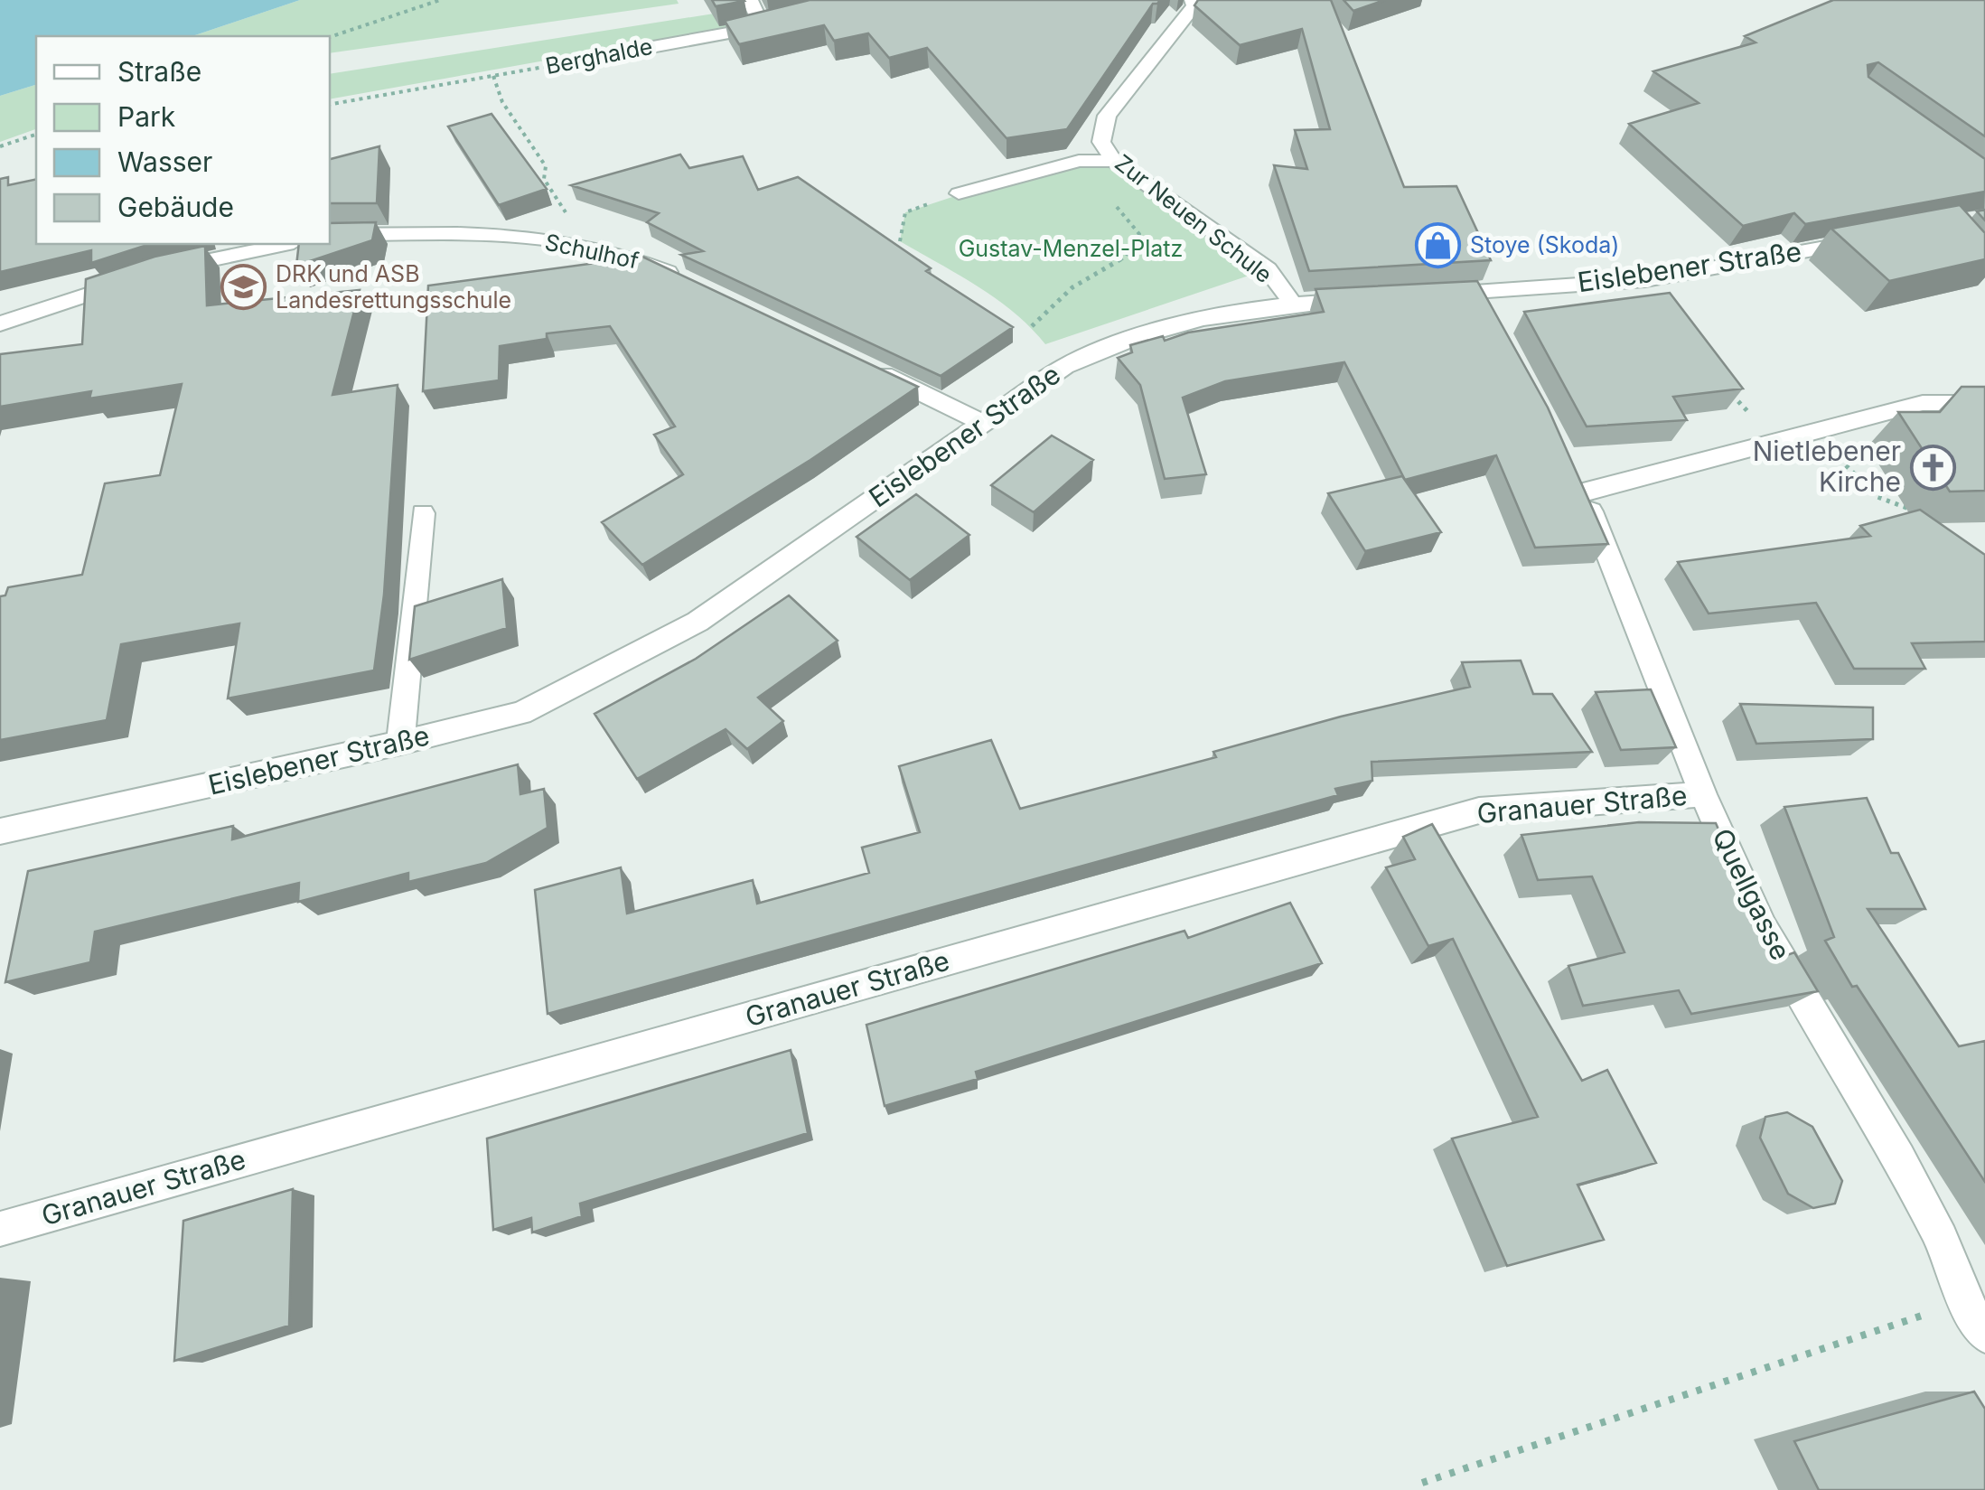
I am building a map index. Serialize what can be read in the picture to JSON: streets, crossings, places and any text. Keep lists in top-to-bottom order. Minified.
{"streets":{"street":["Berghalde","Zur Neuen Schule","Schulhof","Eislebener Straße","Granauer Straße","Quellgasse"]},"crossings":[["Zur Neuen Schule","Eislebener Straße"],["Granauer Straße","Quellgasse"]],"parks":["Gustav-Menzel-Platz"],"places":{"shop":["Stoye (Skoda)"],"school or university":["DRK und ASB Landesrettungsschule"],"church":["Nietlebener Kirche"]},"legend":["Straße","Park","Wasser","Gebäude"]}
